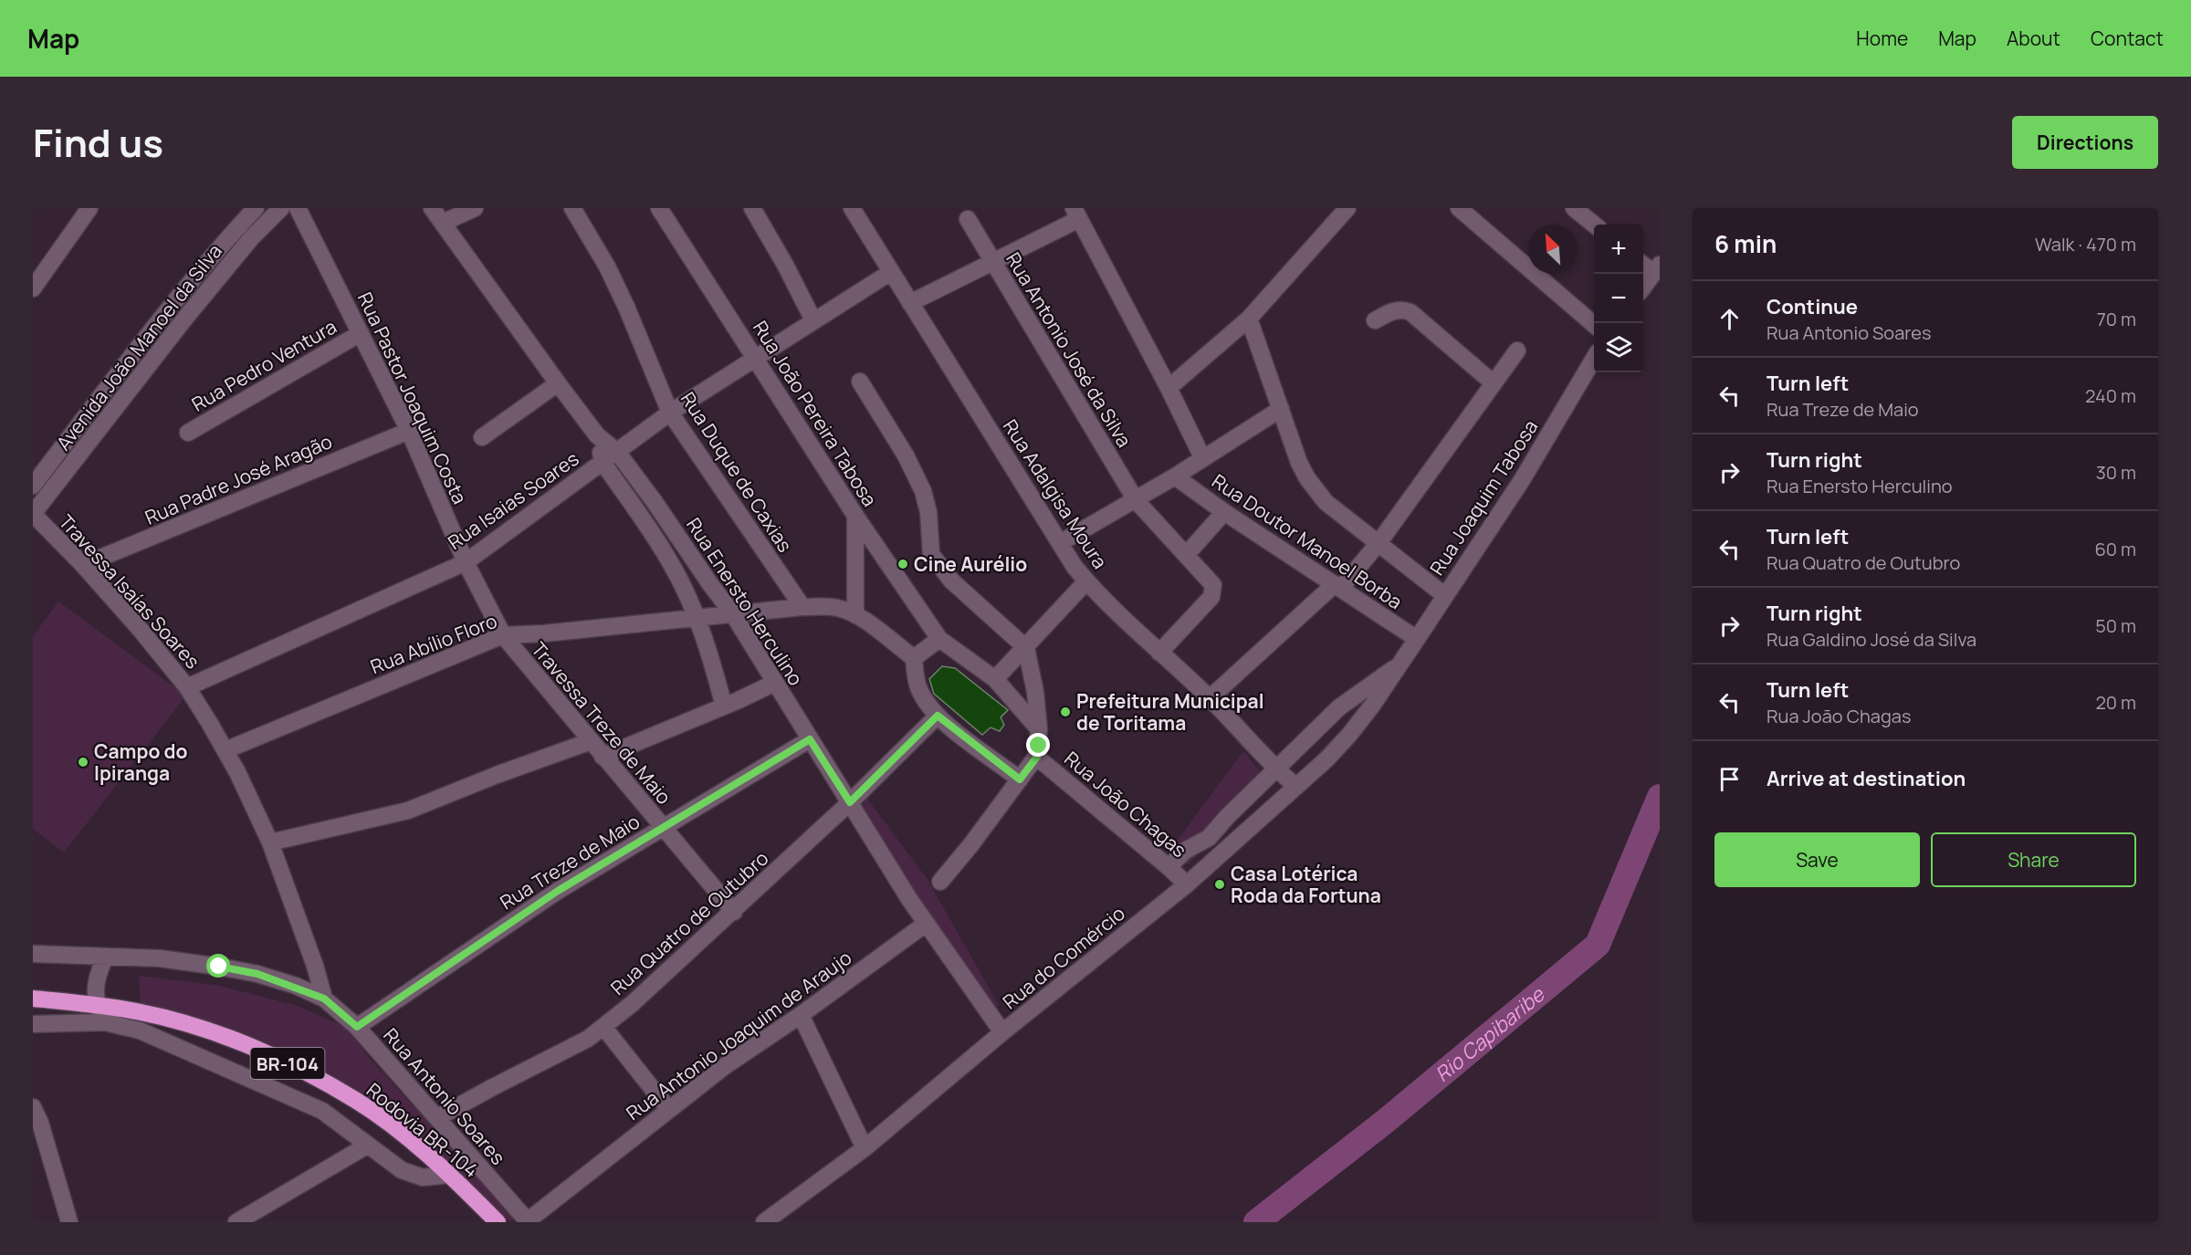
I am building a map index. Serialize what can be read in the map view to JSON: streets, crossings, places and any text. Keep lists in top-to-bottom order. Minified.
{"streets":{"highway":["BR-104","Rodovia BR-104"],"street":["Avenida João Manoel da Silva","Rua Antonio José da Silva","Rua Pedro Ventura","Rua Pastor Joaquim Costa","Rua João Pereira Tabosa","Rua Duque de Caxias","Rua Padre José Aragão","Rua Adalgisa Moura","Rua Joaquim Tabosa","Rua Isaias Soares","Rua Doutor Manoel Borba","Travessa Isaías Soares","Rua Enersto Herculino","Rua Abílio Floro","Travessa Treze de Maio","Rua João Chagas","Rua Treze de Maio","Rua Quatro de Outubro","Rua do Comércio","Rua Antonio Joaquim de Araujo","Rua Antonio Soares"]},"crossings":[["Avenida João Manoel da Silva","Travessa Isaías Soares"],["Rua Antonio José da Silva","Rua Adalgisa Moura"],["Rua Pedro Ventura","Rua Pastor Joaquim Costa"],["Rua Pastor Joaquim Costa","Rua Padre José Aragão"],["Rua Pastor Joaquim Costa","Rua Isaias Soares"],["Rua Pastor Joaquim Costa","Rua Abílio Floro"],["Rua Pastor Joaquim Costa","Travessa Treze de Maio"],["Rua João Pereira Tabosa","Rua Isaias Soares"],["Rua Duque de Caxias","Rua Isaias Soares"],["Rua Duque de Caxias","Rua Abílio Floro"],["Rua Padre José Aragão","Travessa Isaías Soares"],["Rua Adalgisa Moura","Rua Joaquim Tabosa"],["Rua Adalgisa Moura","Rua Isaias Soares"],["Rua Adalgisa Moura","Rua do Comércio"],["Rua Joaquim Tabosa","Rua Doutor Manoel Borba"],["Rua Joaquim Tabosa","Rua do Comércio"],["Rua Isaias Soares","Travessa Isaías Soares"],["Rua Isaias Soares","Rua Enersto Herculino"],["Travessa Isaías Soares","Rua Abílio Floro"],["Travessa Isaías Soares","Rua Antonio Soares"],["Rua Enersto Herculino","Rua Abílio Floro"],["Rua Enersto Herculino","Rua Treze de Maio"],["Rua Enersto Herculino","Rua Quatro de Outubro"],["Rua Enersto Herculino","Rua do Comércio"],["Rua Enersto Herculino","Rua Antonio Joaquim de Araujo"],["Rua Abílio Floro","Travessa Treze de Maio"],["Travessa Treze de Maio","Rua Treze de Maio"],["Travessa Treze de Maio","Rua Quatro de Outubro"],["Rua João Chagas","Rua do Comércio"],["Rua Treze de Maio","Rua Antonio Soares"],["Rua Quatro de Outubro","Rua Antonio Soares"],["Rua Antonio Joaquim de Araujo","Rua Antonio Soares"]],"water":["Rio Capibaribe"],"places":["Cine Aurélio","Prefeitura Municipal de Toritama","Campo do Ipiranga","Casa Lotérica Roda da Fortuna"],"north":"top left","page":{"header":"Map","nav":["Home","Map","About","Contact"],"title":"Find us","buttons":["Directions",["Save","Share"]],"heading":["6 min","Walk · 470 m"],"map_buttons":["+","−"],"list":[["Continue","Rua Antonio Soares","70 m"],["Turn left","Rua Treze de Maio","240 m"],["Turn right","Rua Enersto Herculino","30 m"],["Turn left","Rua Quatro de Outubro","60 m"],["Turn right","Rua Galdino José da Silva","50 m"],["Turn left","Rua João Chagas","20 m"],"Arrive at destination"]}}
